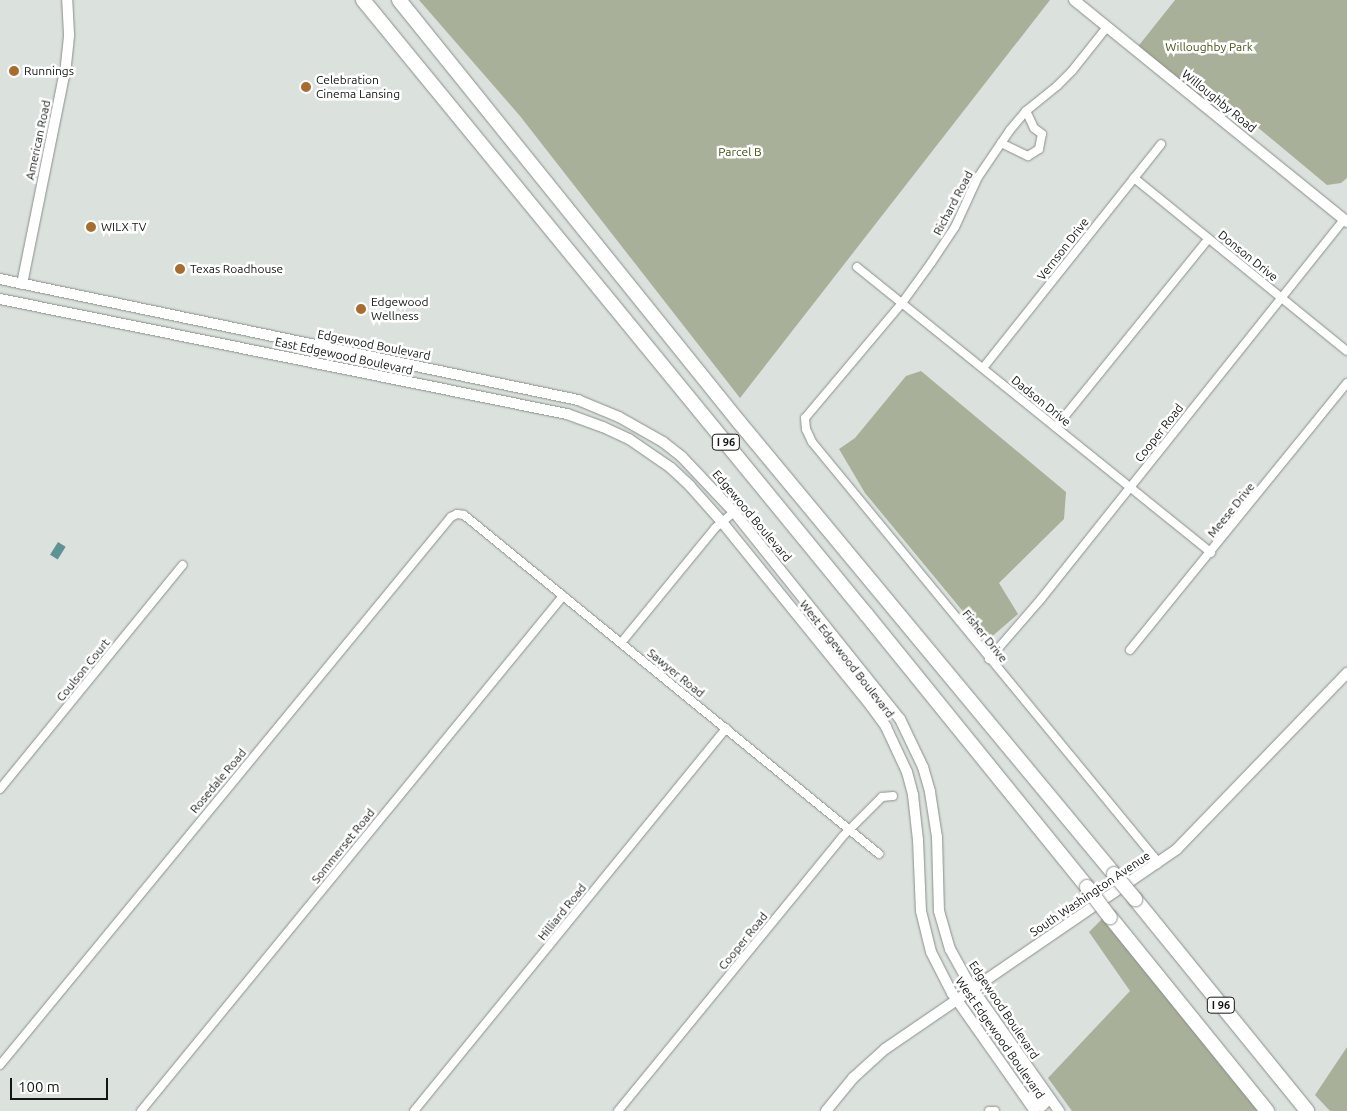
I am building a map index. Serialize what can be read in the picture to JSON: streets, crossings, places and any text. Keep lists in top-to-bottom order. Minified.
{"streets":{"highway":["I 96"],"street":["Willoughby Road","American Road","Richard Road","Vernson Drive","Donson Drive","Edgewood Boulevard","East Edgewood Boulevard","Dadson Drive","Cooper Road","Meese Drive","Fisher Drive","West Edgewood Boulevard","Coulson Court","Sawyer Road","Rosedale Road","Sommerset Road","South Washington Avenue","Hilliard Road"]},"crossings":[["Willoughby Road","Richard Road"],["Willoughby Road","Cooper Road"],["Richard Road","Dadson Drive"],["Richard Road","Fisher Drive"],["Vernson Drive","Donson Drive"],["Vernson Drive","Dadson Drive"],["Donson Drive","Cooper Road"],["Edgewood Boulevard","South Washington Avenue"],["East Edgewood Boulevard","West Edgewood Boulevard"],["Dadson Drive","Cooper Road"],["Dadson Drive","Meese Drive"],["Cooper Road","Fisher Drive"],["Cooper Road","Sawyer Road"],["Fisher Drive","South Washington Avenue"],["West Edgewood Boulevard","South Washington Avenue"],["Sawyer Road","Rosedale Road"],["Sawyer Road","Sommerset Road"],["Sawyer Road","Hilliard Road"]],"parks":["Willoughby Park","Parcel B"],"places":["Runnings","Celebration Cinema Lansing","WILX TV","Texas Roadhouse","Edgewood Wellness"],"scale_bar":"100 m"}
